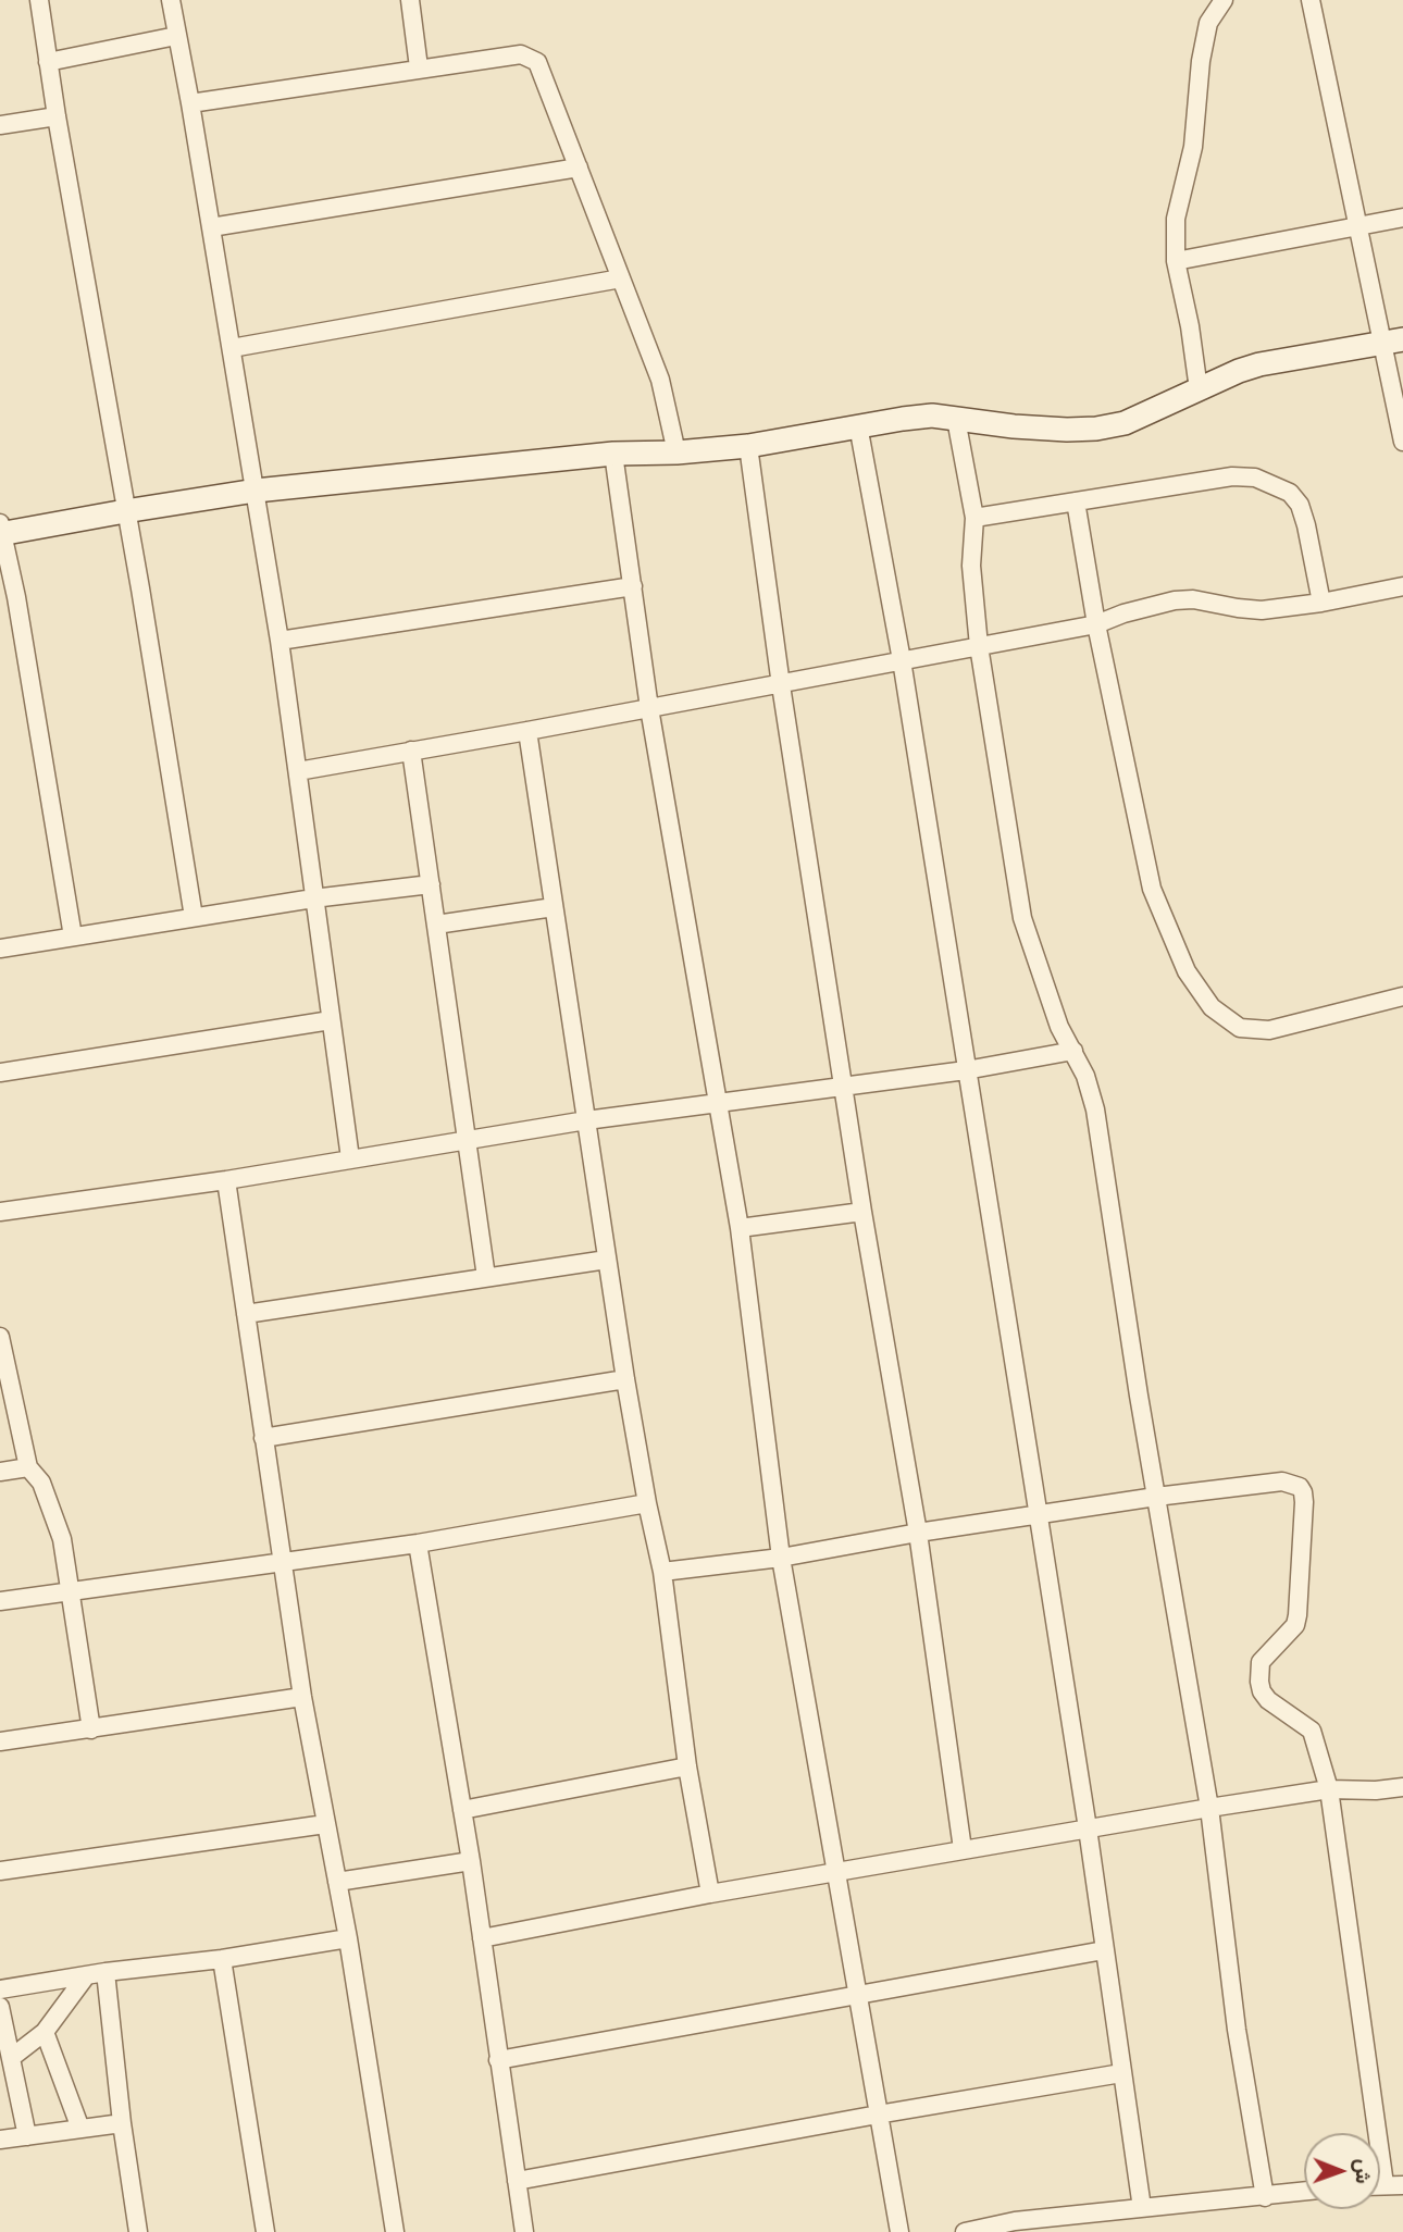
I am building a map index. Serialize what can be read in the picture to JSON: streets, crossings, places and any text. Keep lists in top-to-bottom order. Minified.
{"north":"right"}
